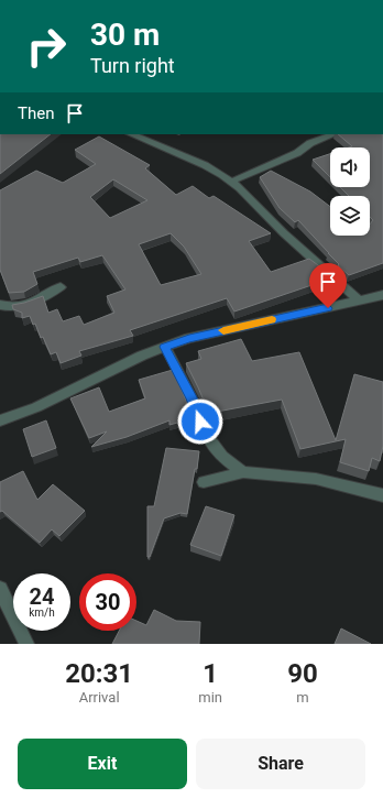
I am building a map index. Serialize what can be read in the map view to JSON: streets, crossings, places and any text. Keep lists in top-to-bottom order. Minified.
{"page":{"turn":["30 m","Turn right"],"then":"Then","speed":"24 km/h","limit":"30","eta":["20:31","Arrival","1","min","90","m"],"buttons":["Exit","Share"]}}
